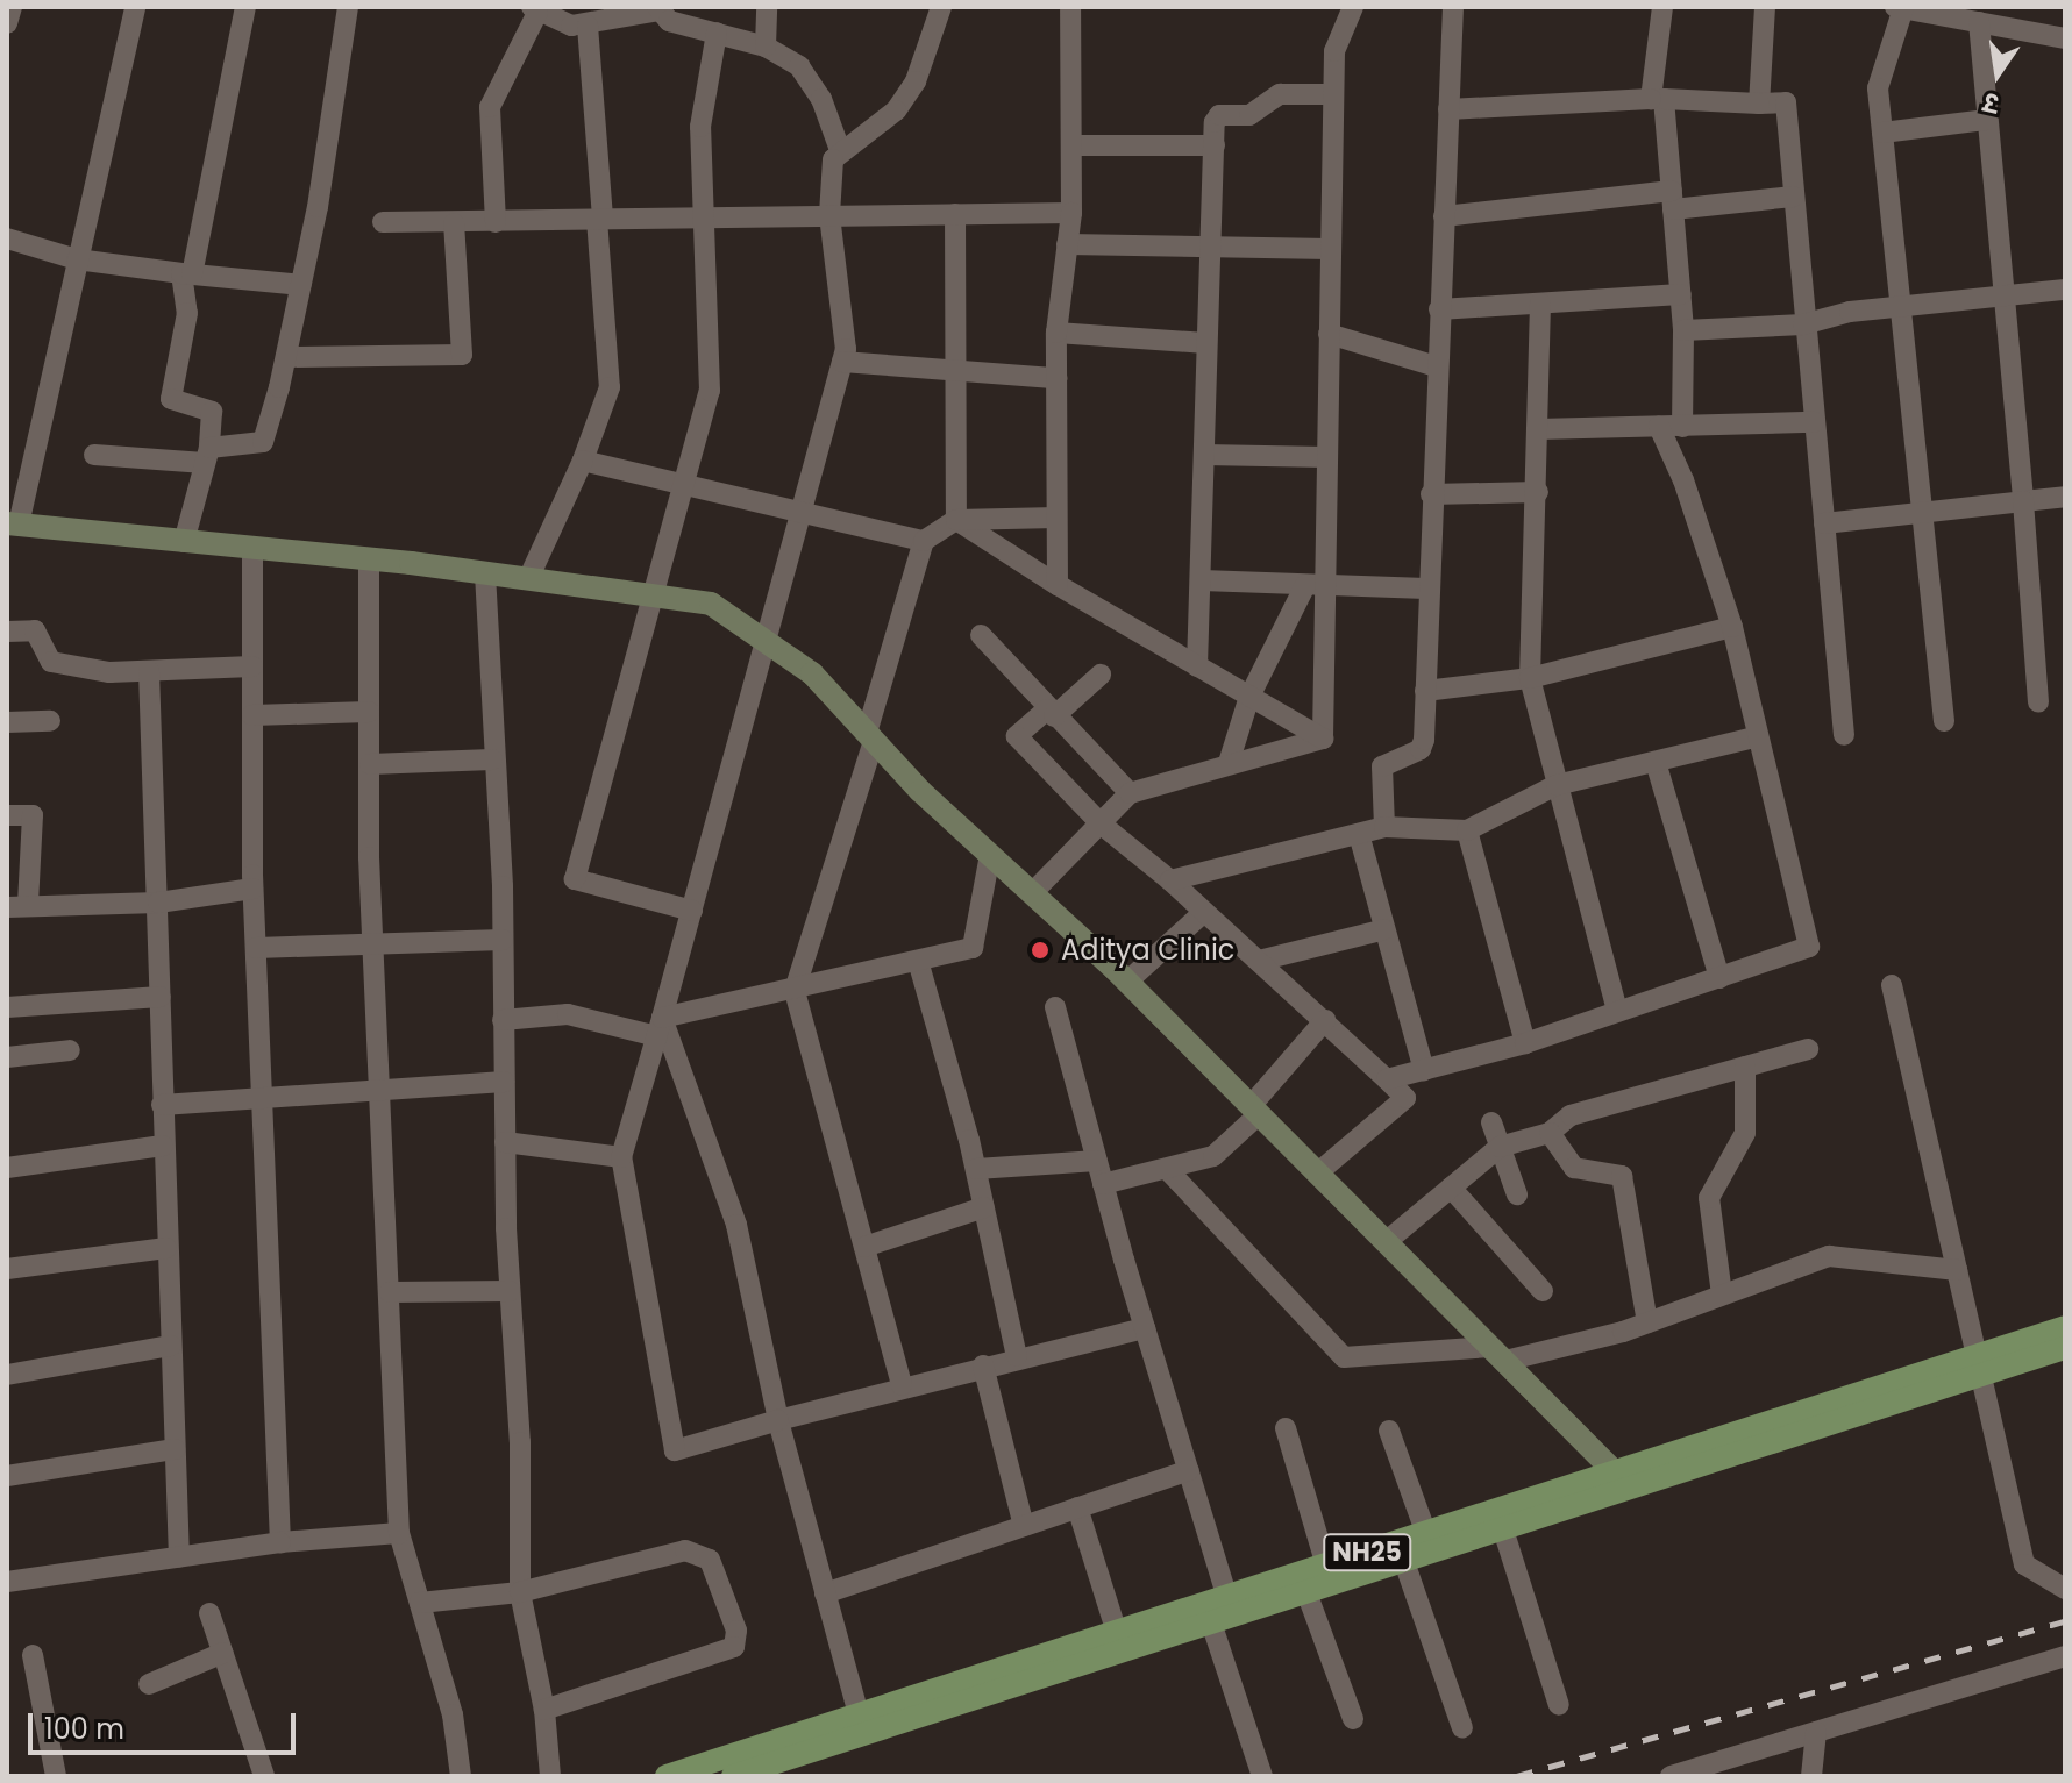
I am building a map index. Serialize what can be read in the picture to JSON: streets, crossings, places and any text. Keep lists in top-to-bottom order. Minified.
{"streets":{"main road":["NH25"]},"places":["Aditya Clinic"],"scale_bar":"100 m","north":"bottom"}
